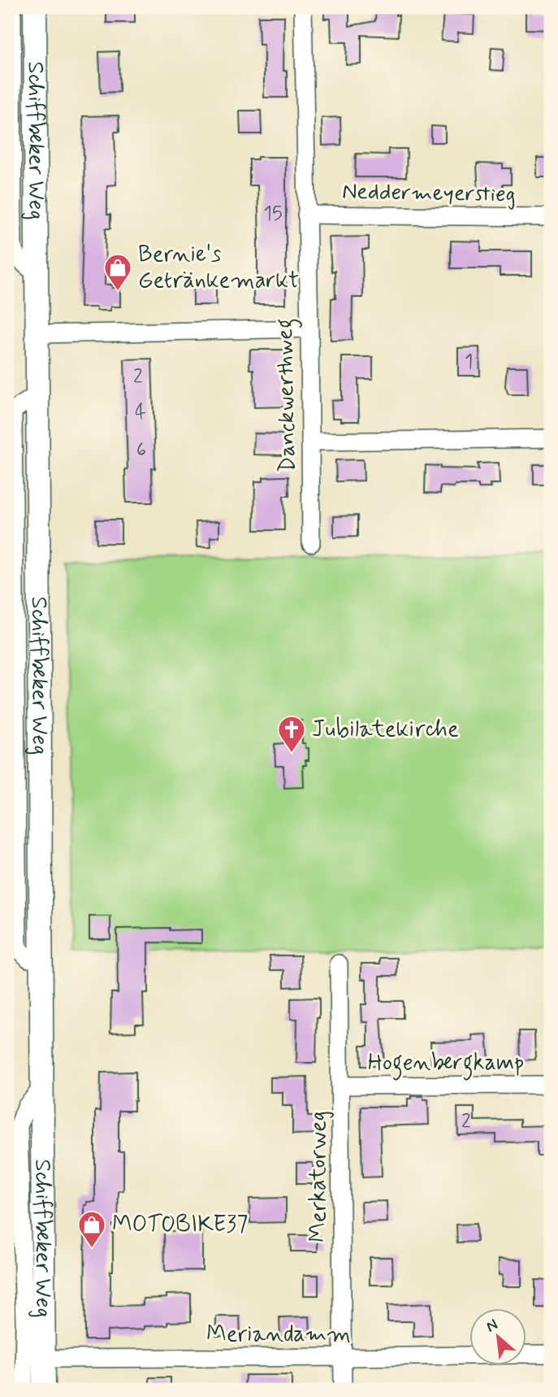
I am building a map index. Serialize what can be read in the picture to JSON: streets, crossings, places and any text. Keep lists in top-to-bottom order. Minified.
{"streets":{"main road":["Schiffbeker Weg"],"street":["Neddermeyerstieg","Danckwerthweg","Hogenbergkamp","Merkatorweg","Meriandamm"]},"crossings":[["Schiffbeker Weg","Meriandamm"],["Neddermeyerstieg","Danckwerthweg"],["Hogenbergkamp","Merkatorweg"],["Merkatorweg","Meriandamm"]],"places":{"shop":["Bernie's Getränkemarkt","MOTOBIKE37"],"church":["Jubilatekirche"]},"house_numbers":["15","1","2","4","6","2"],"north":"top left"}
